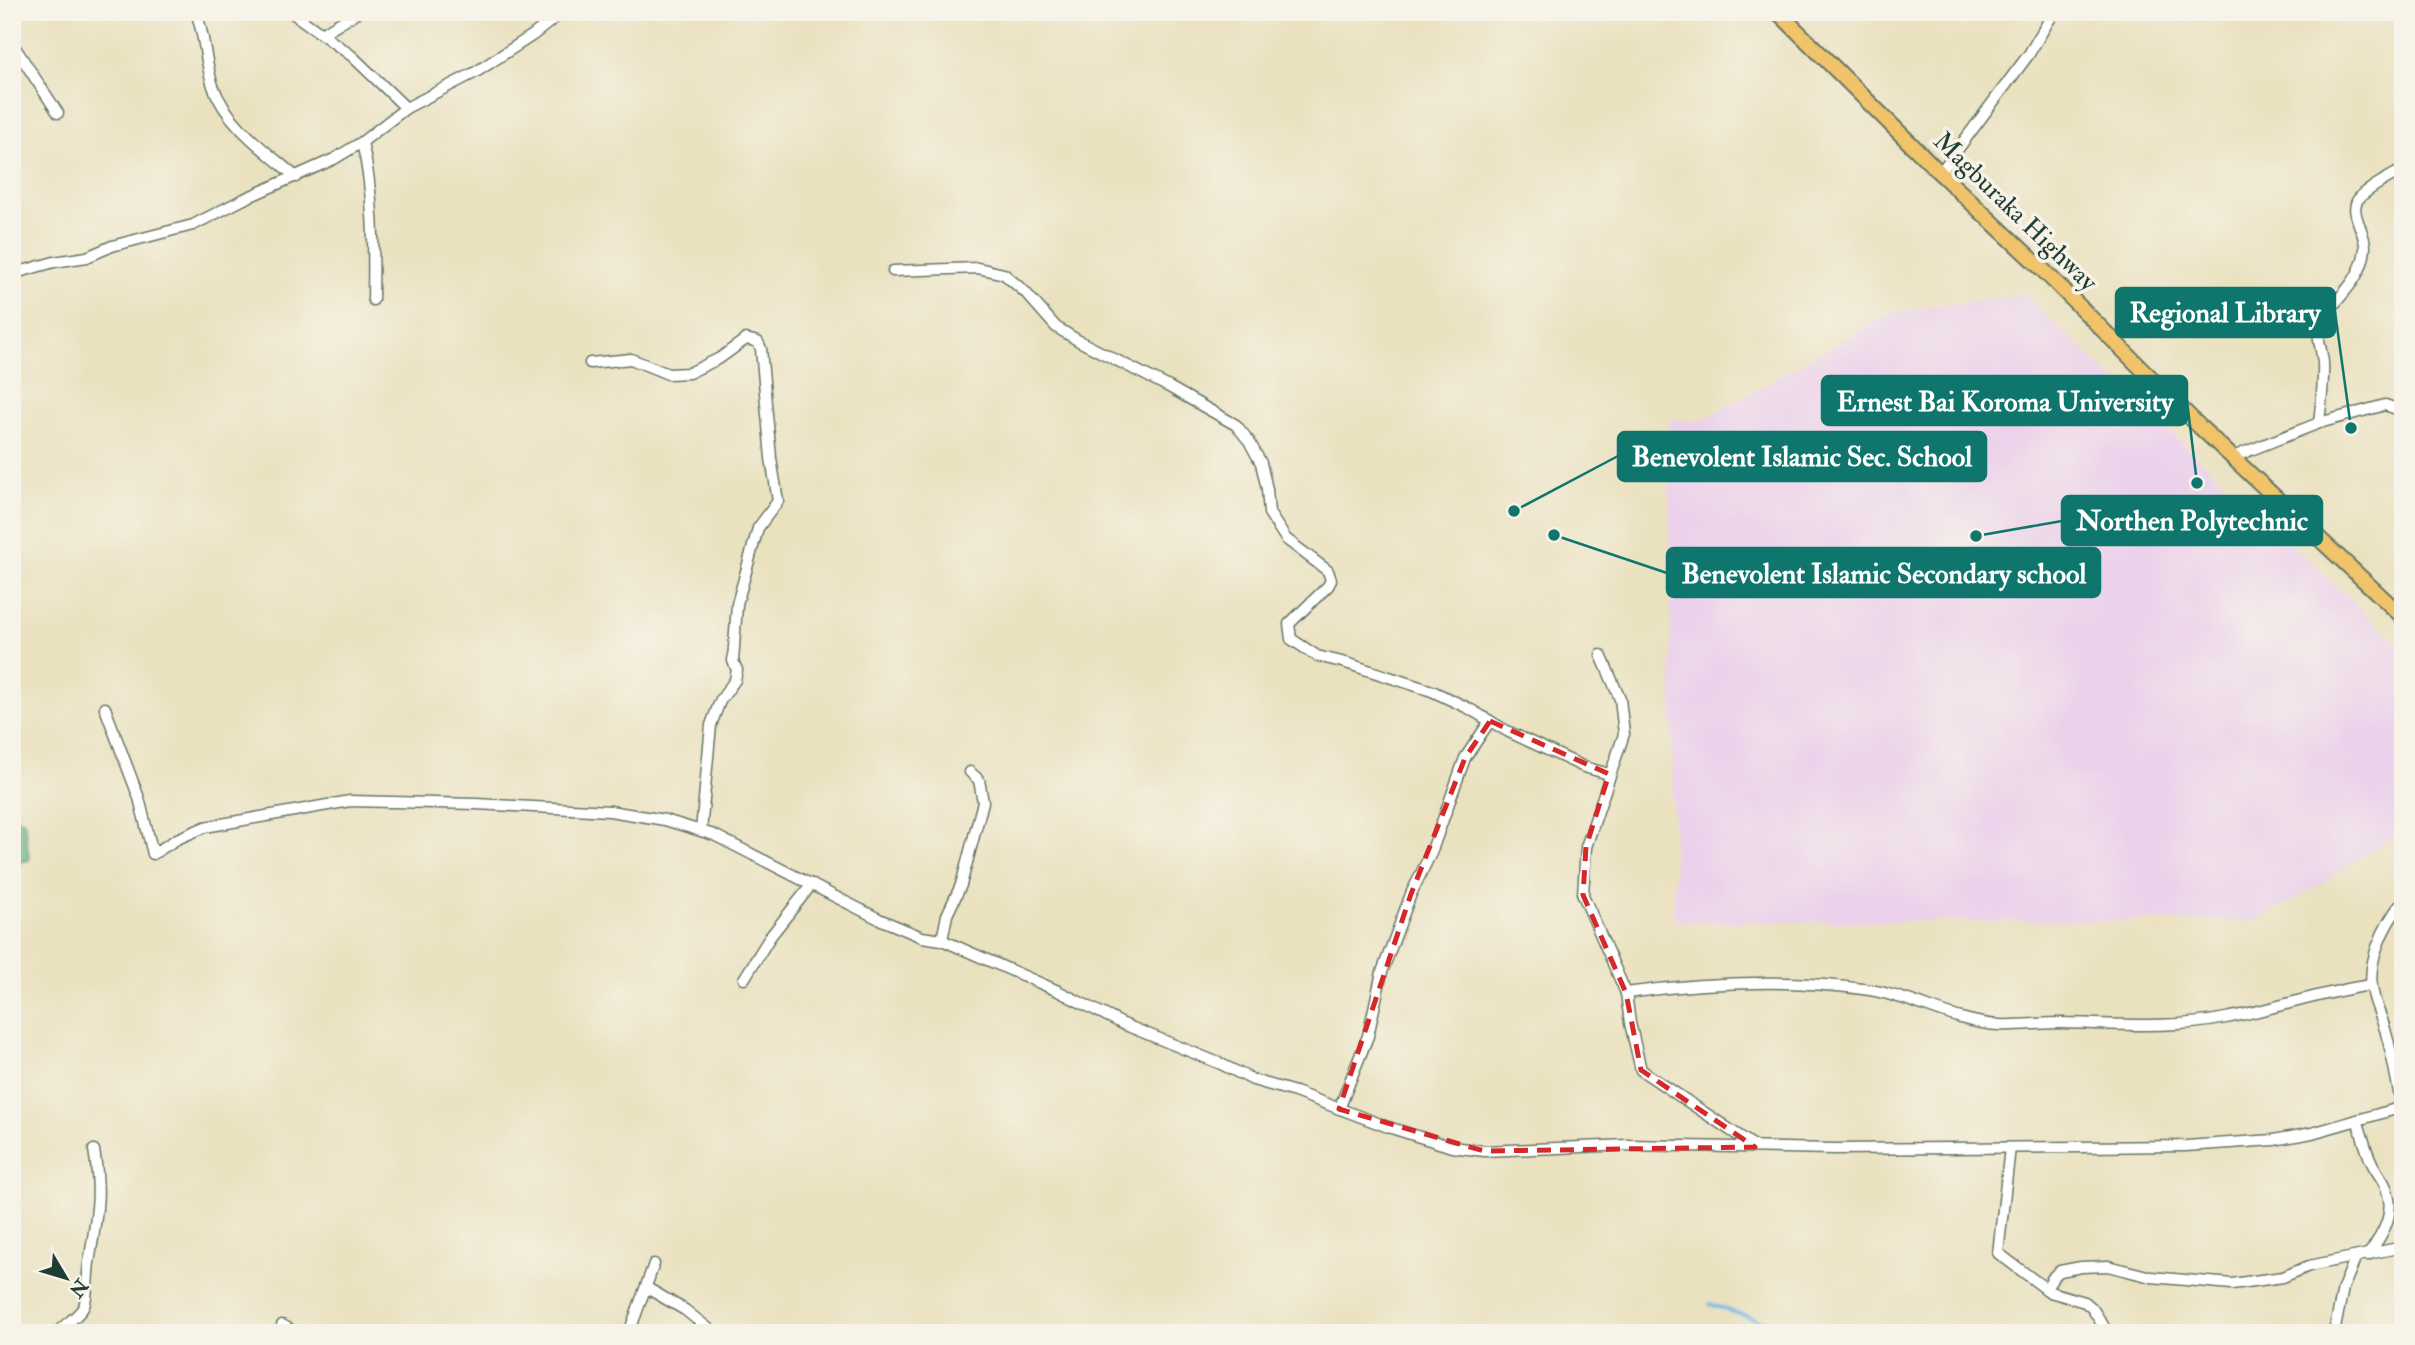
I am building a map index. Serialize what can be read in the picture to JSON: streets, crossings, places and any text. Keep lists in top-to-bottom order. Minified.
{"streets":{"main road":["Magburaka Highway"]},"places":["Regional Library","Ernest Bai Koroma University","Benevolent Islamic Sec. School","Benevolent Islamic Secondary school","Northen Polytechnic"],"north":"bottom right"}
